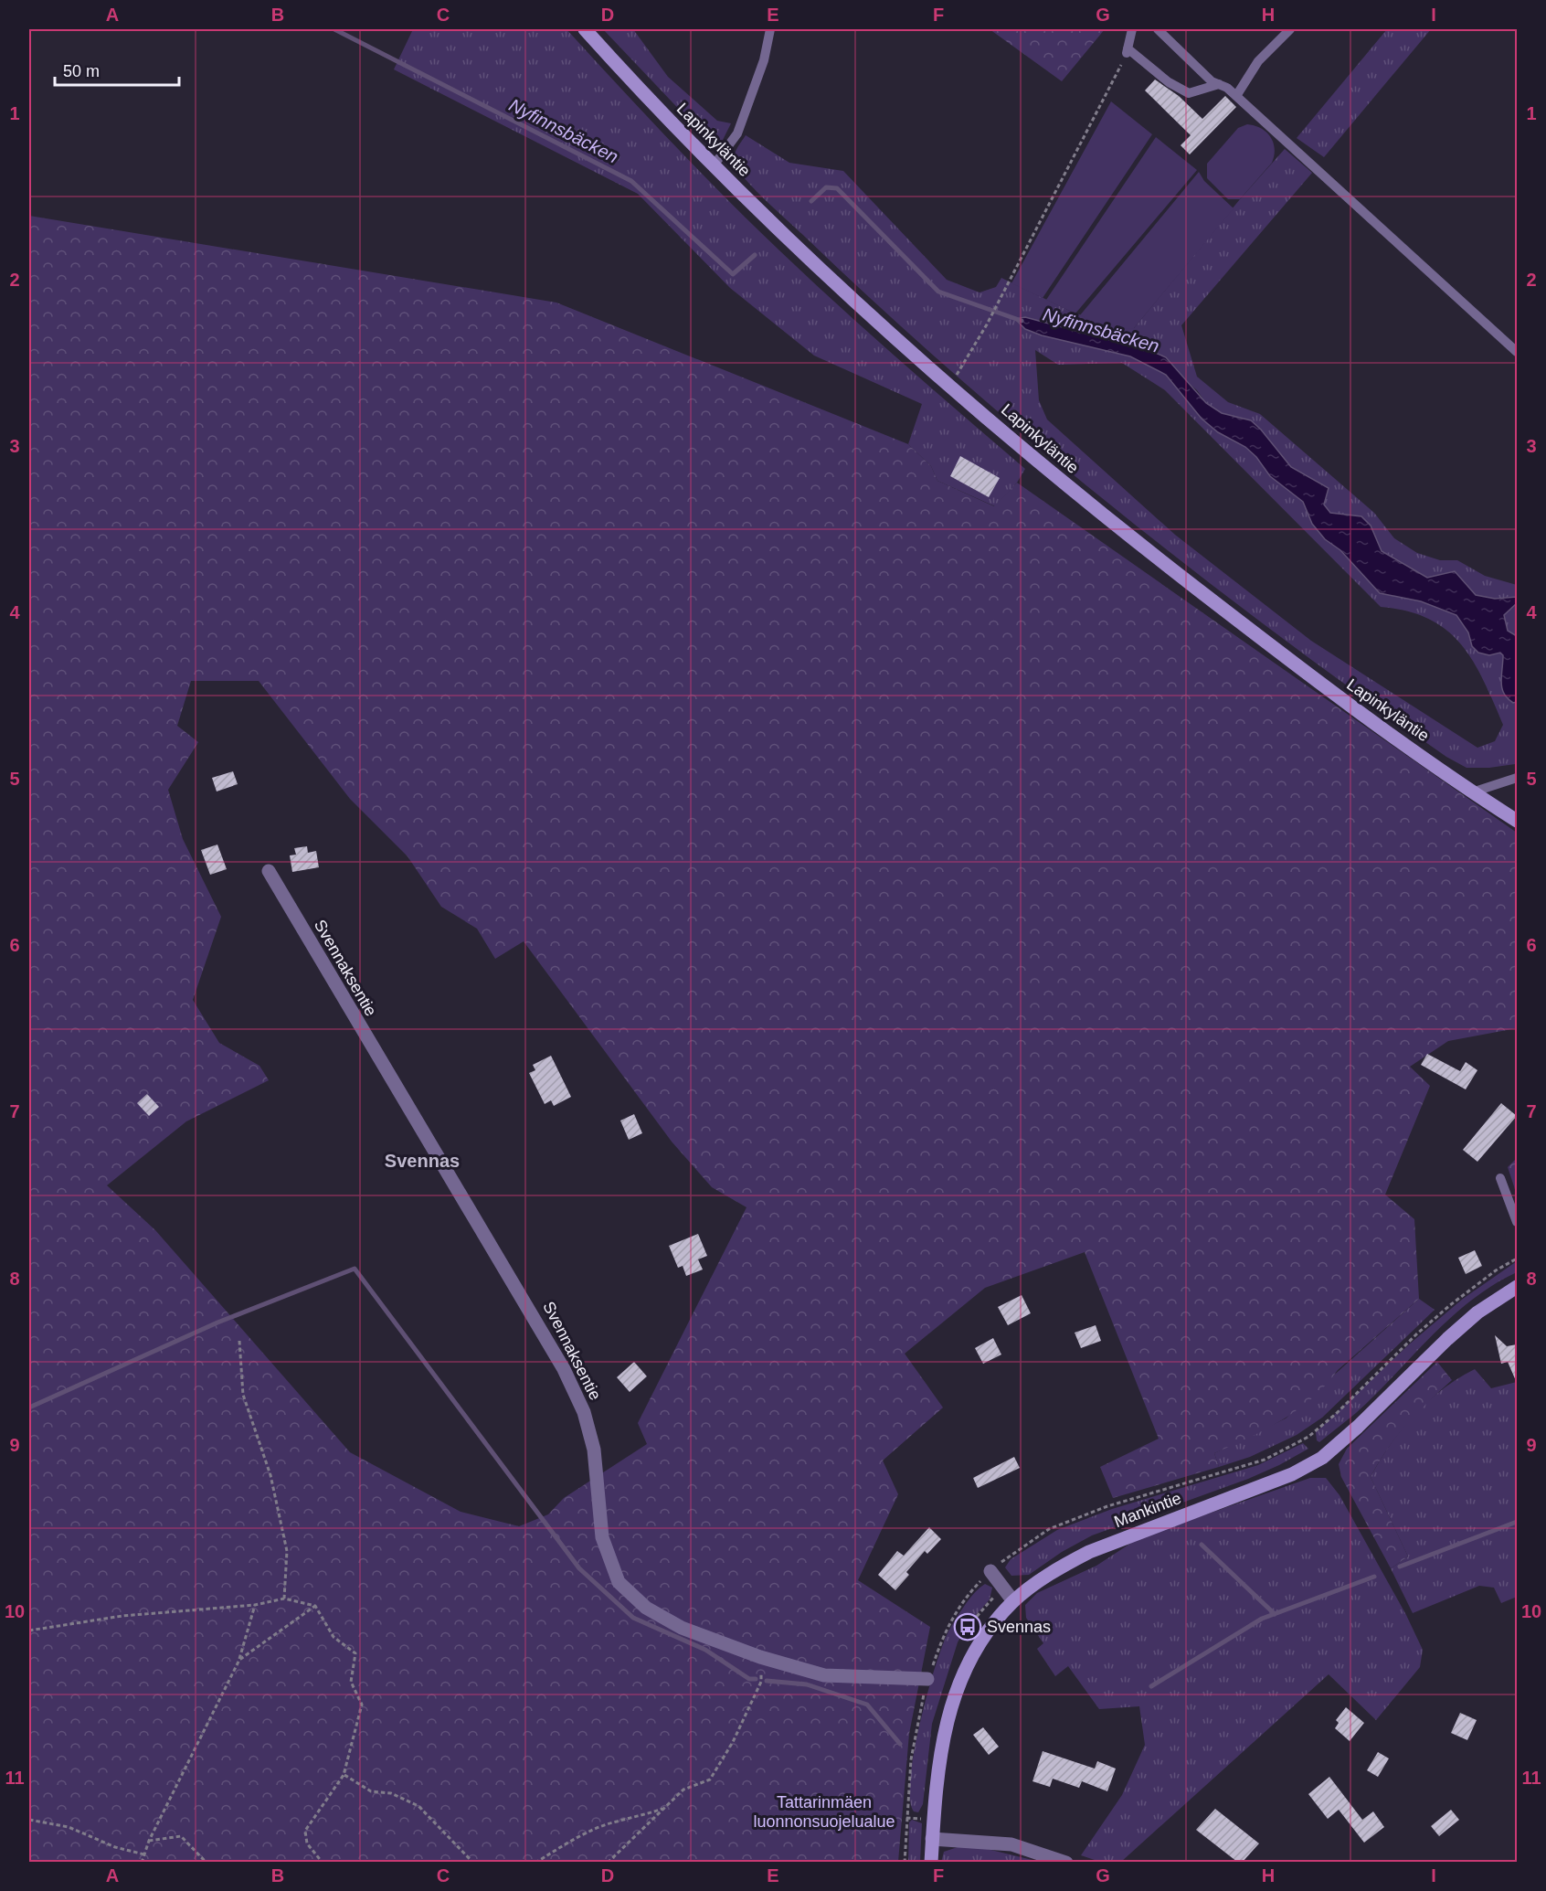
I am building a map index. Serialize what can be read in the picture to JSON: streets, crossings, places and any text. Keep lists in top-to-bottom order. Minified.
{"streets":{"main road":["Lapinkyläntie","Mankintie"],"street":["Svennaksentie"]},"districts":["Svennas"],"water":["Nyfinnsbäcken"],"parks":["Tattarinmäen luonnonsuojelualue"],"places":{"bus stop":["Svennas"]},"scale_bar":"50 m","grid":{"columns":["A","B","C","D","E","F","G","H","I"],"rows":["1","2","3","4","5","6","7","8","9","10","11"]}}
